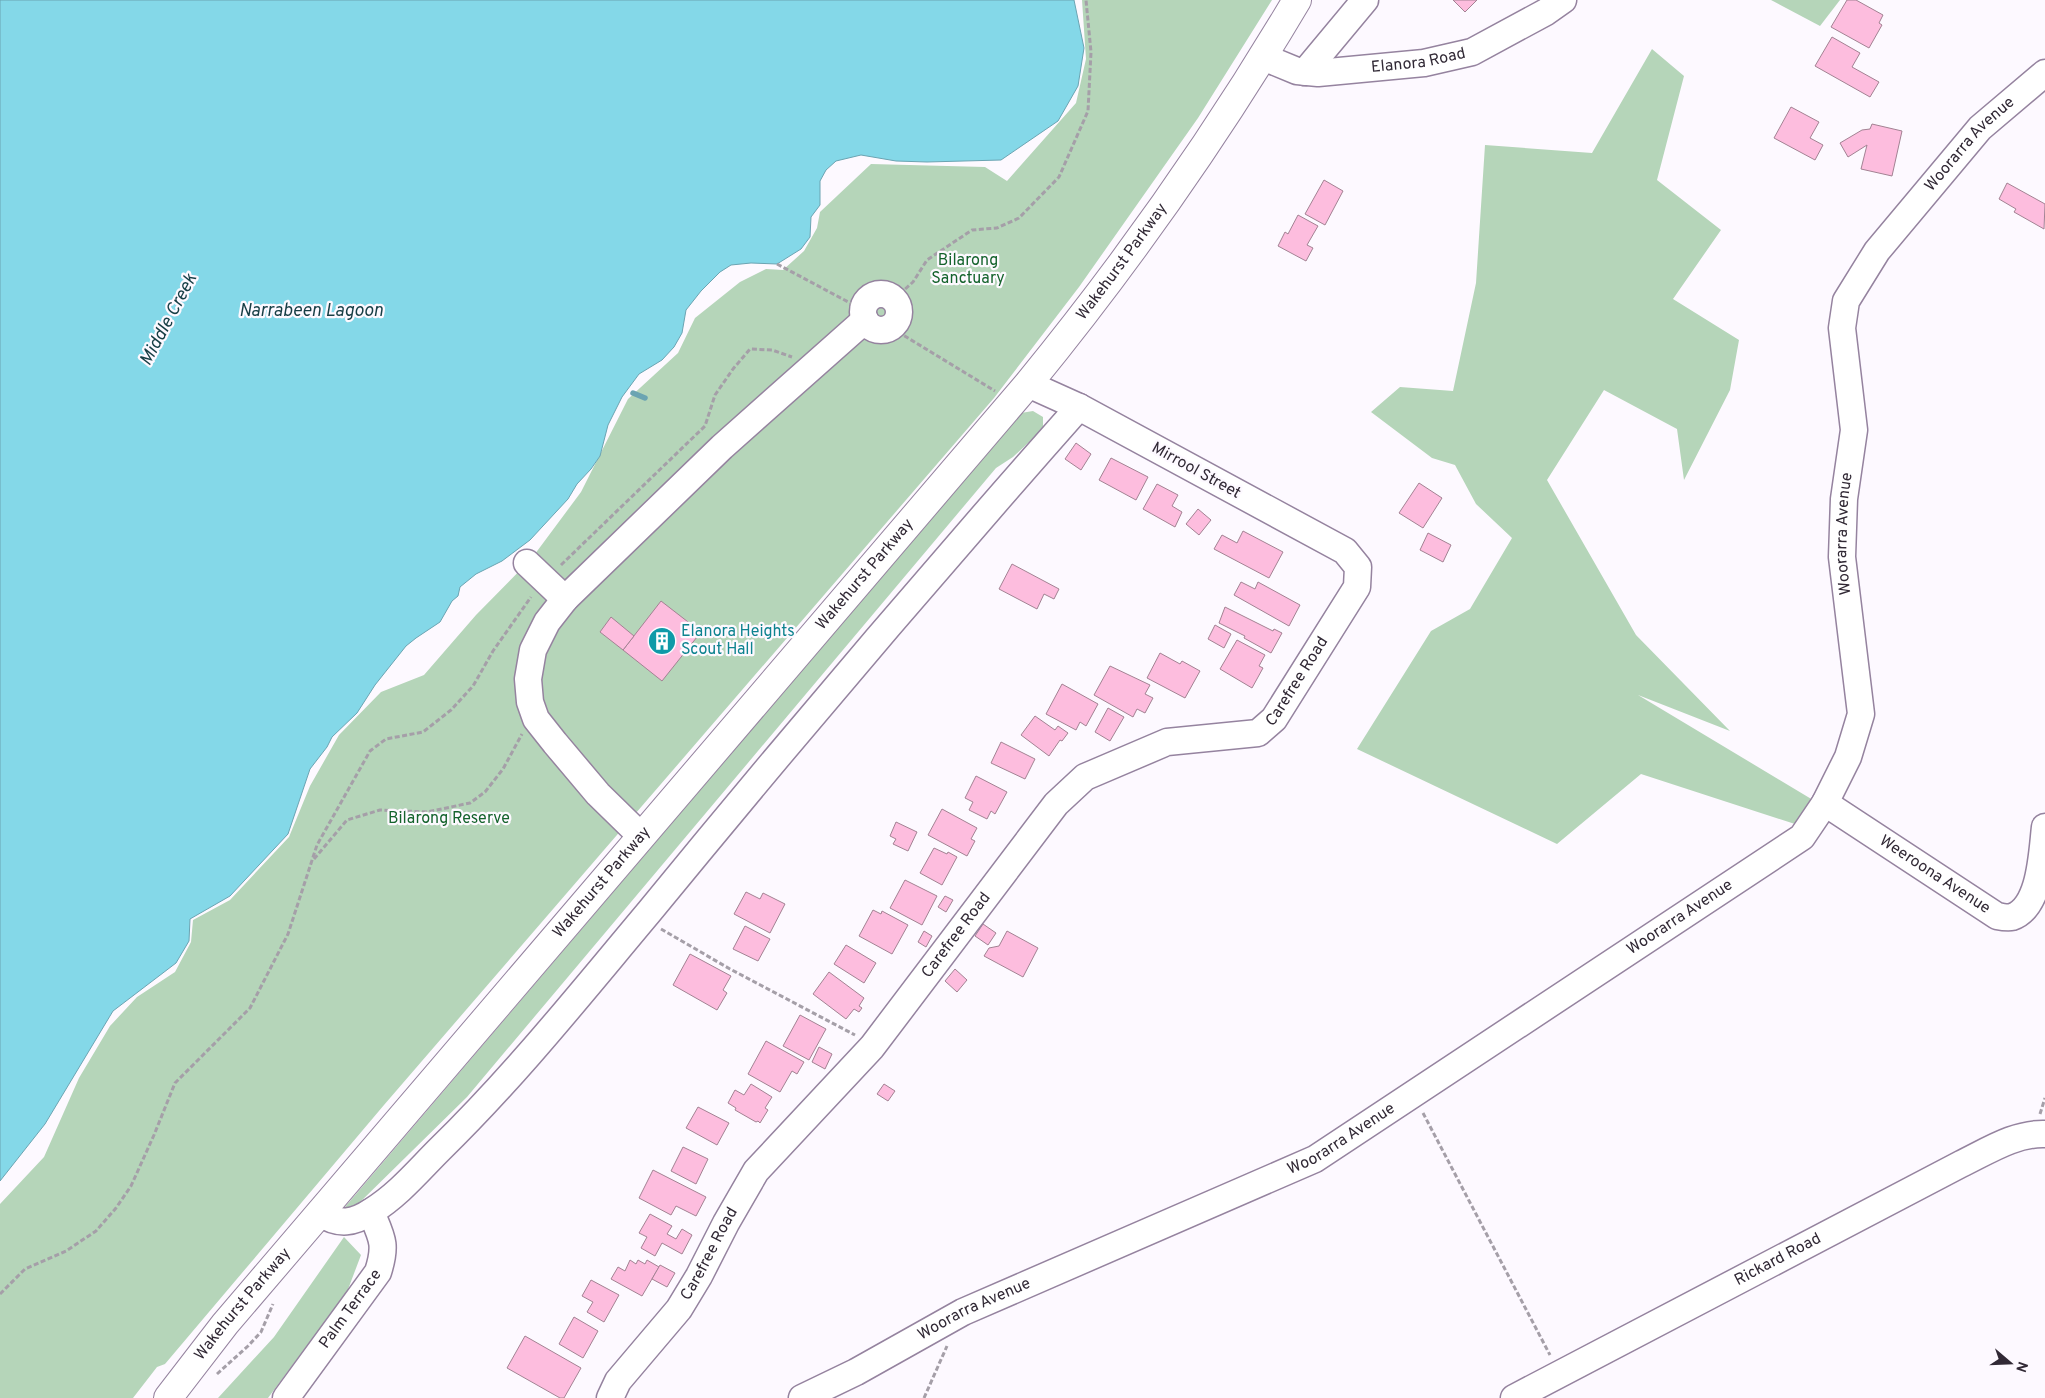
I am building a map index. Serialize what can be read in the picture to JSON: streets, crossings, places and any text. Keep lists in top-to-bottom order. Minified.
{"streets":{"main road":["Wakehurst Parkway"],"street":["Elanora Road","Woorarra Avenue","Mirrool Street","Carefree Road","Weeroona Avenue","Rickard Road","Palm Terrace"]},"crossings":[["Elanora Road","Wakehurst Parkway"],["Woorarra Avenue","Weeroona Avenue"],["Wakehurst Parkway","Mirrool Street"],["Mirrool Street","Carefree Road"]],"water":["Narrabeen Lagoon","Middle Creek"],"parks":["Bilarong Sanctuary","Bilarong Reserve"],"places":{"building":["Elanora Heights Scout Hall"]},"north":"right"}
